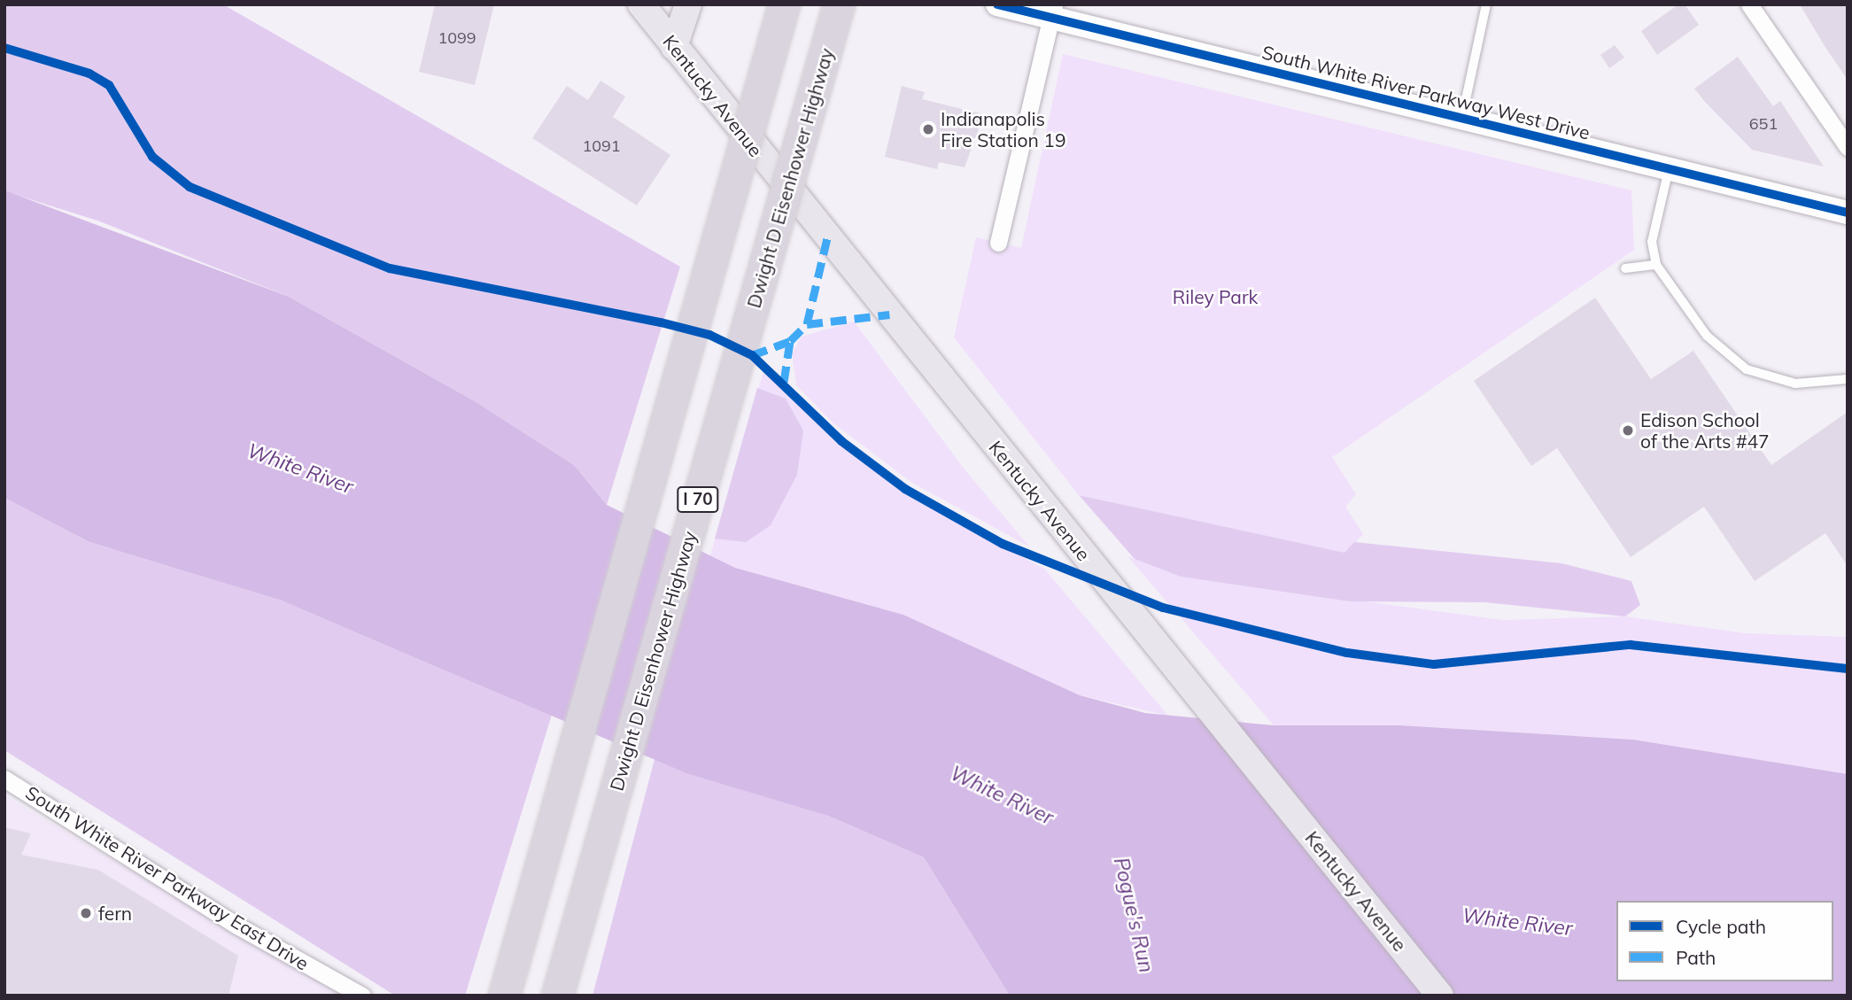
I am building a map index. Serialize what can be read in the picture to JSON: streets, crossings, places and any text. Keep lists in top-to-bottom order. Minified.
{"streets":{"highway":["Dwight D Eisenhower Highway","I 70"],"main road":["Kentucky Avenue"],"street":["South White River Parkway West Drive","South White River Parkway East Drive"]},"water":["White River","Pogue's Run"],"parks":["Riley Park"],"places":["Indianapolis Fire Station 19","Edison School of the Arts #47","fern"],"house_numbers":["1099","651","1091"],"legend":["Cycle path","Path"]}
